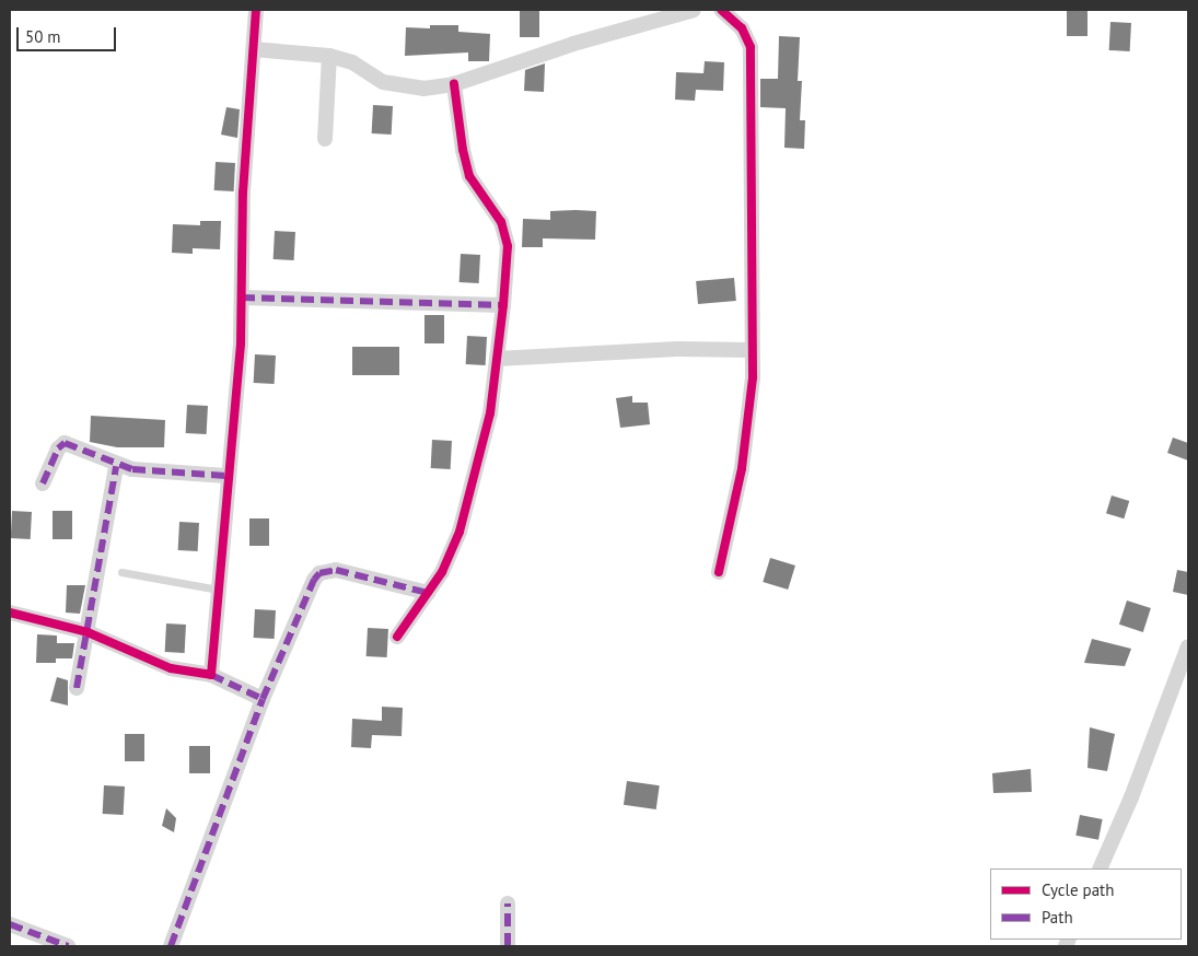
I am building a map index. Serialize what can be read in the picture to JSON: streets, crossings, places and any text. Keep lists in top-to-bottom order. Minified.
{"legend":["Cycle path","Path"],"scale_bar":"50 m"}
